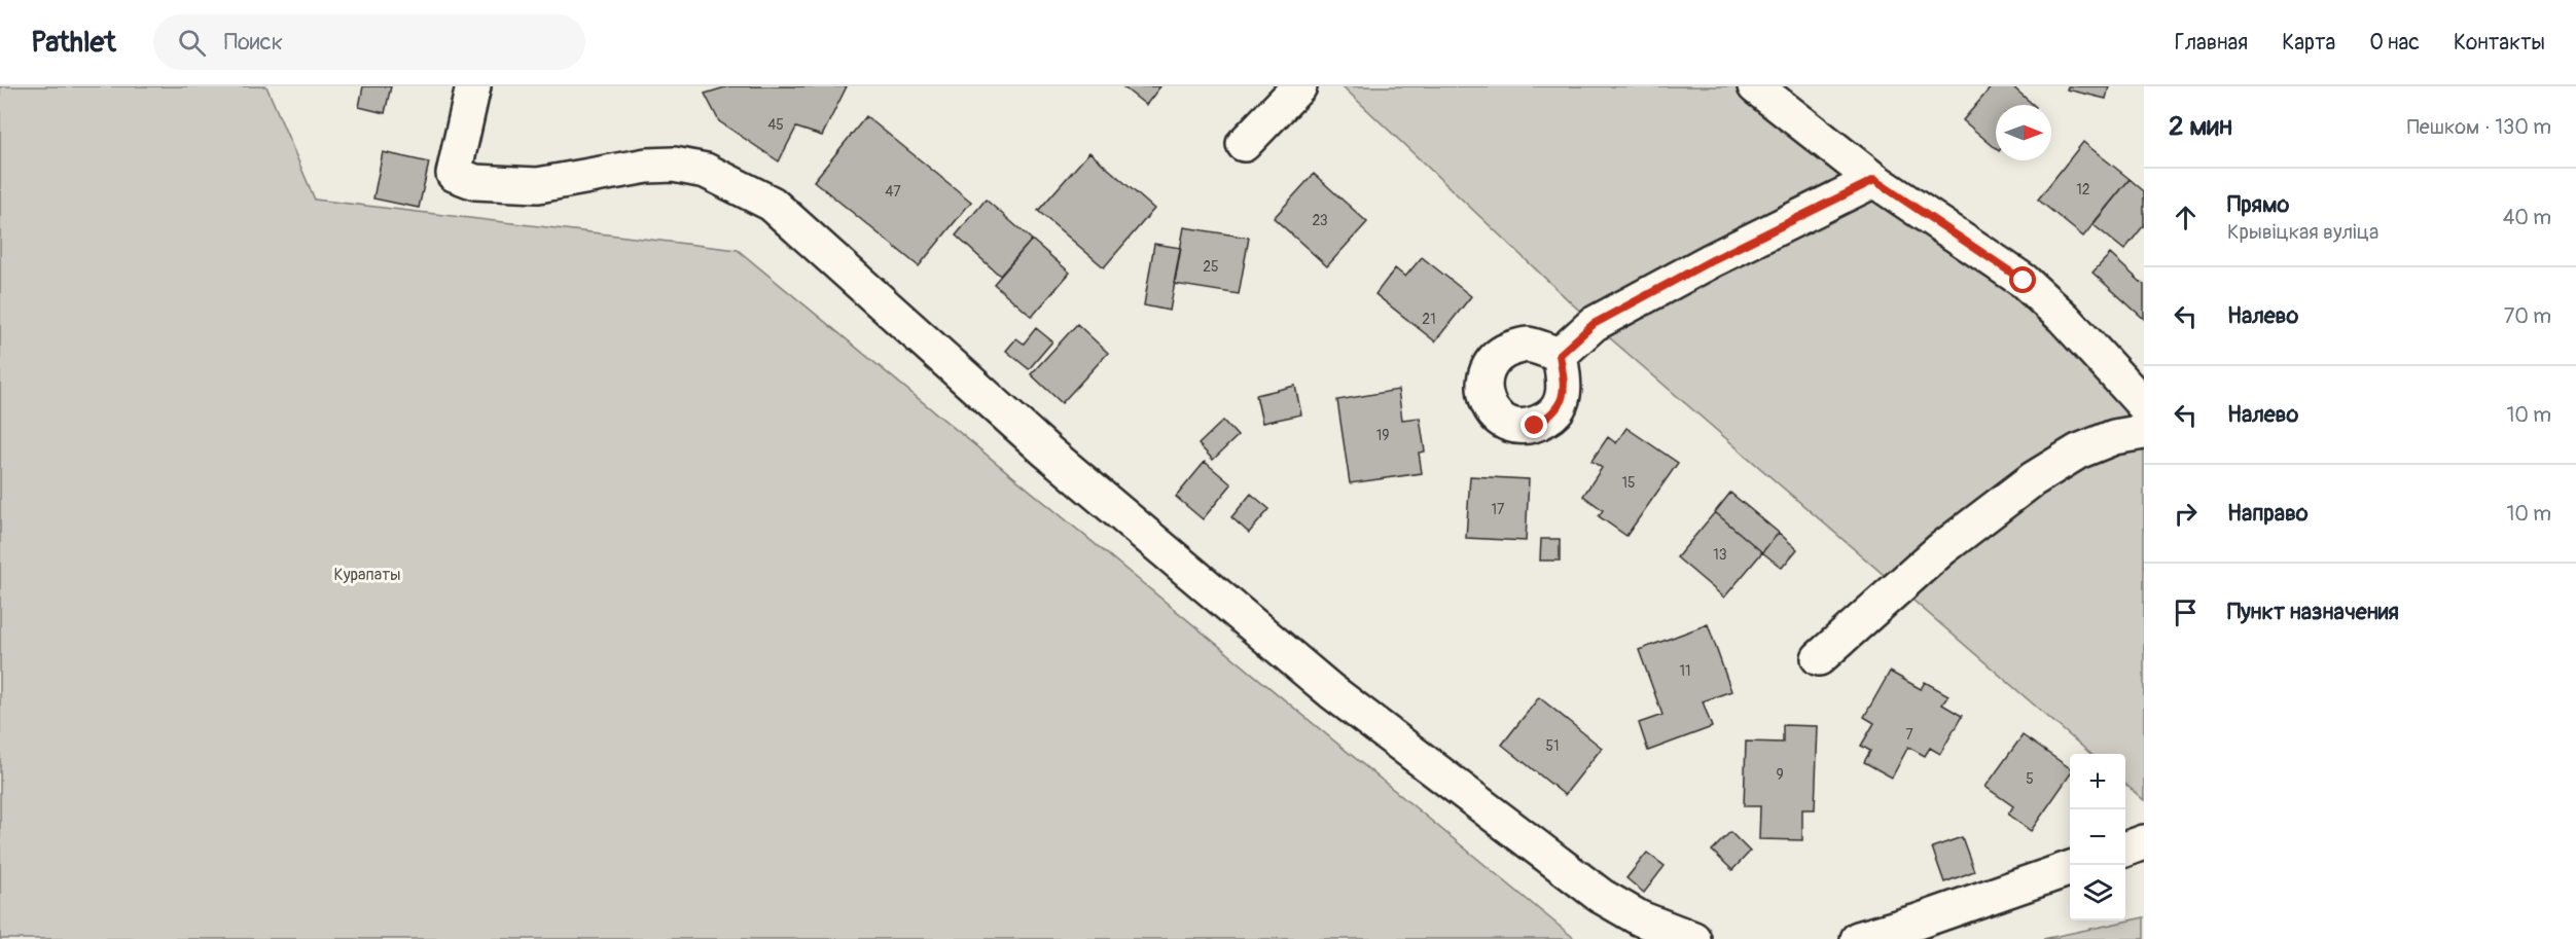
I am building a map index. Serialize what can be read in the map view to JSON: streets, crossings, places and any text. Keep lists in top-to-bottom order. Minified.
{"parks":["Курапаты"],"house_numbers":["45","12","47","23","25","21","19","15","17","13","11","7","51","9","5"],"north":"right","page":{"header":"Pathlet","search":"Поиск","nav":["Главная","Карта","О нас","Контакты"],"heading":["2 мин","Пешком · 130 m"],"list":[["Прямо","Крывіцкая вуліца","40 m"],["Налево","70 m"],["Налево","10 m"],["Направо","10 m"],"Пункт назначения"],"map_buttons":["+","−"]}}
